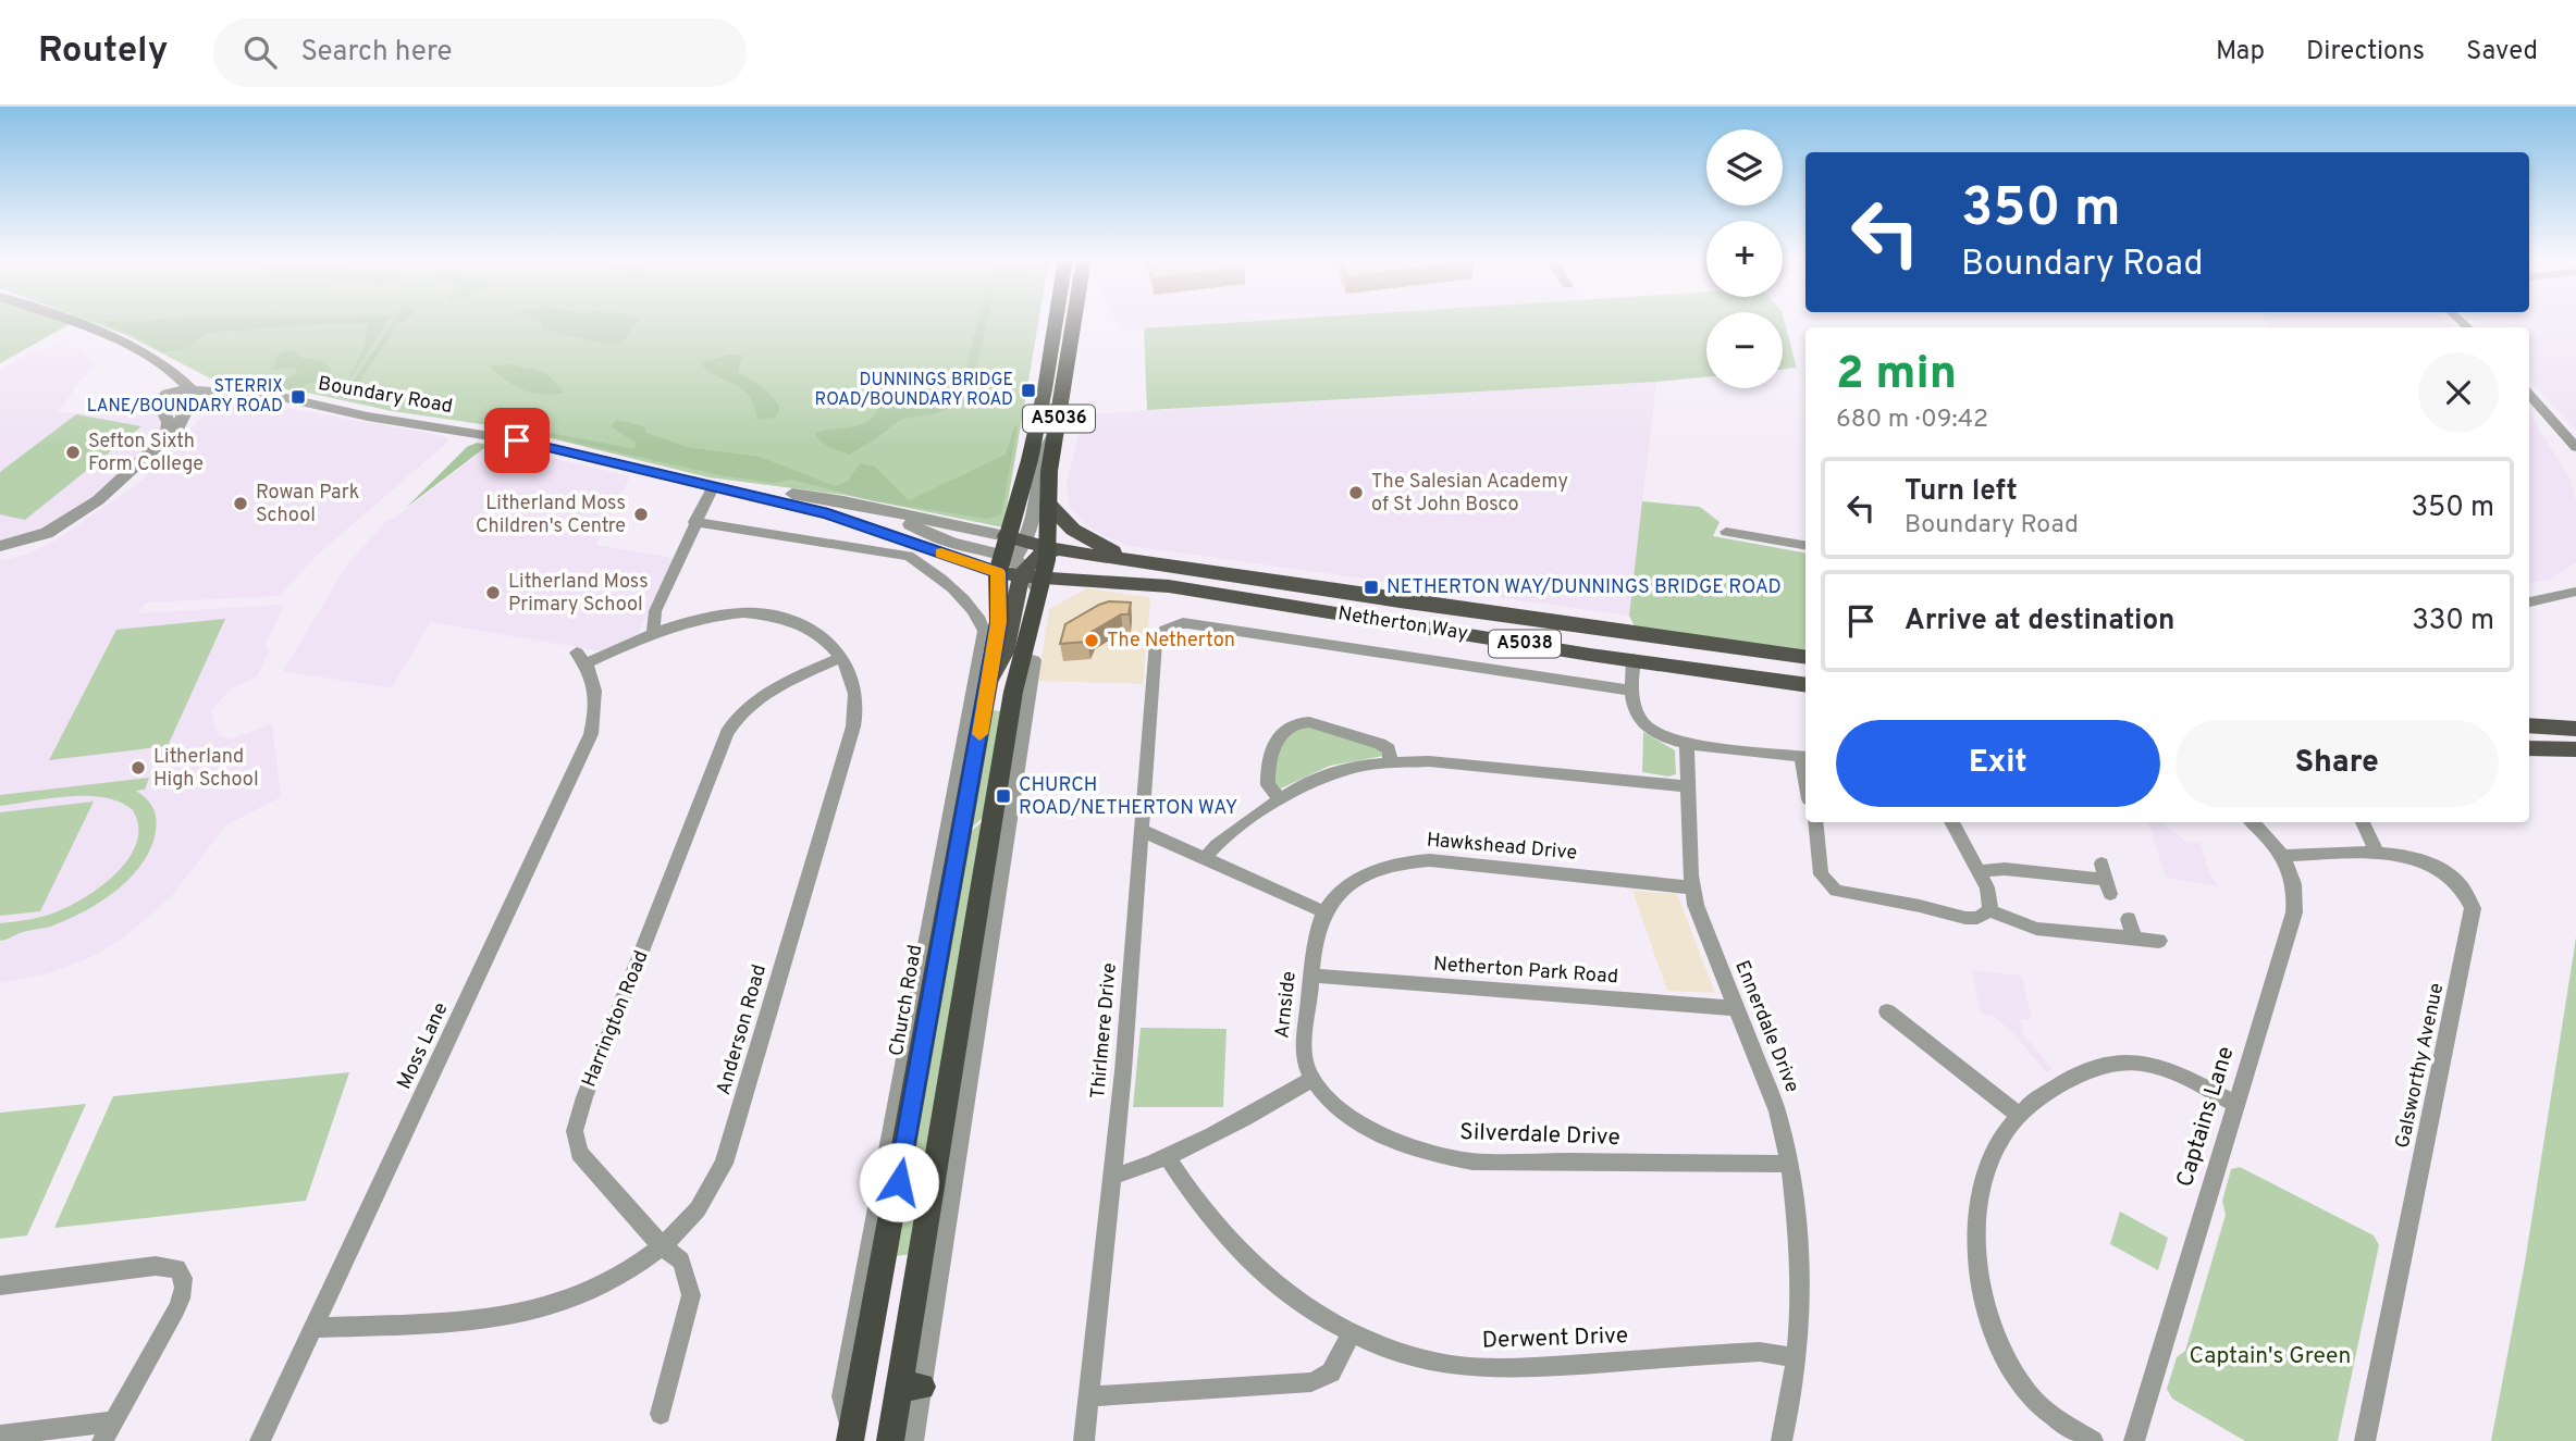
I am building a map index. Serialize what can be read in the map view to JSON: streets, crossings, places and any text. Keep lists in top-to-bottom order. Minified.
{"streets":{"highway":["A5036","Church Road"],"main road":["Netherton Way","A5038"],"street":["Boundary Road","Hawkshead Drive","Netherton Park Road","Arnside","Harrington Road","Ennerdale Drive","Anderson Road","Thirlmere Drive","Moss Lane","Galsworthy Avenue","Captains Lane","Silverdale Drive","Derwent Drive"]},"crossings":[["Boundary Road","A5036"],["Boundary Road","Netherton Way"],["Boundary Road","Church Road"],["A5036","Netherton Way"],["A5036","Church Road"],["Netherton Way","Church Road"],["Hawkshead Drive","Arnside"],["Hawkshead Drive","Ennerdale Drive"],["Netherton Park Road","Arnside"],["Netherton Park Road","Ennerdale Drive"],["Arnside","Silverdale Drive"],["Harrington Road","Anderson Road"],["Ennerdale Drive","Silverdale Drive"],["Ennerdale Drive","Derwent Drive"],["Anderson Road","Moss Lane"],["Galsworthy Avenue","Captains Lane"]],"parks":["Captain's Green"],"places":{"transit":["DUNNINGS BRIDGE ROAD/BOUNDARY ROAD","STERRIX LANE/BOUNDARY ROAD","NETHERTON WAY/DUNNINGS BRIDGE ROAD","CHURCH ROAD/NETHERTON WAY"],"other":["Sefton Sixth Form College","The Salesian Academy of St John Bosco","Rowan Park School","Litherland Moss Children's Centre","Litherland Moss Primary School","The Netherton","Litherland High School"]},"page":{"header":"Routely","search":"Search here","nav":["Map","Directions","Saved"],"map_buttons":["+","−"],"turn":["350 m","Boundary Road"],"heading":["2 min","680 m · 09:42"],"list":[{"name":"Turn left","note":"Boundary Road","value":"350 m"},{"name":"Arrive at destination","value":"330 m"}],"buttons":["Exit","Share"]}}
